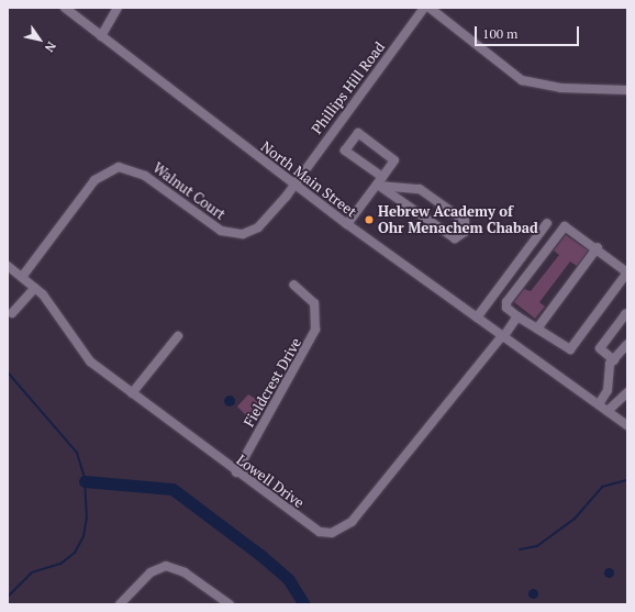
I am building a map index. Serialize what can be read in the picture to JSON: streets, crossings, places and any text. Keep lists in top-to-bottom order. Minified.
{"streets":{"street":["Phillips Hill Road","North Main Street","Walnut Court","Fieldcrest Drive","Lowell Drive"]},"crossings":[["Phillips Hill Road","North Main Street"],["Phillips Hill Road","Walnut Court"],["North Main Street","Walnut Court"],["North Main Street","Lowell Drive"],["Walnut Court","Lowell Drive"],["Fieldcrest Drive","Lowell Drive"]],"places":["Hebrew Academy of Ohr Menachem Chabad"],"scale_bar":"100 m","north":"bottom right"}
